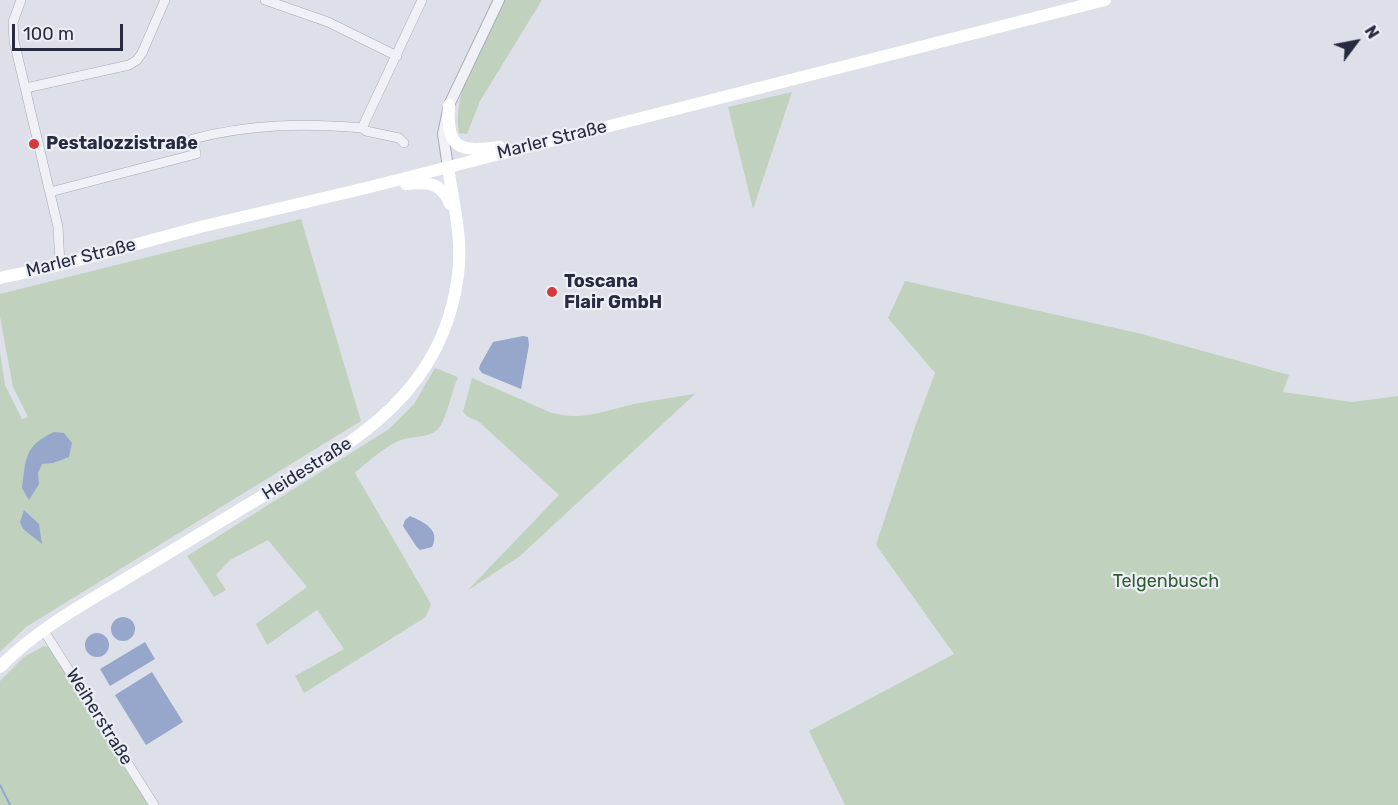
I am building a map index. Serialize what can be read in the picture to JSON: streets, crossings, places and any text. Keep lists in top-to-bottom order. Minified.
{"streets":{"main road":["Marler Straße","Heidestraße"],"street":["Weiherstraße"]},"crossings":[["Marler Straße","Heidestraße"],["Heidestraße","Weiherstraße"]],"parks":["Telgenbusch"],"places":["Pestalozzistraße","Toscana Flair GmbH"],"scale_bar":"100 m","north":"top right"}
